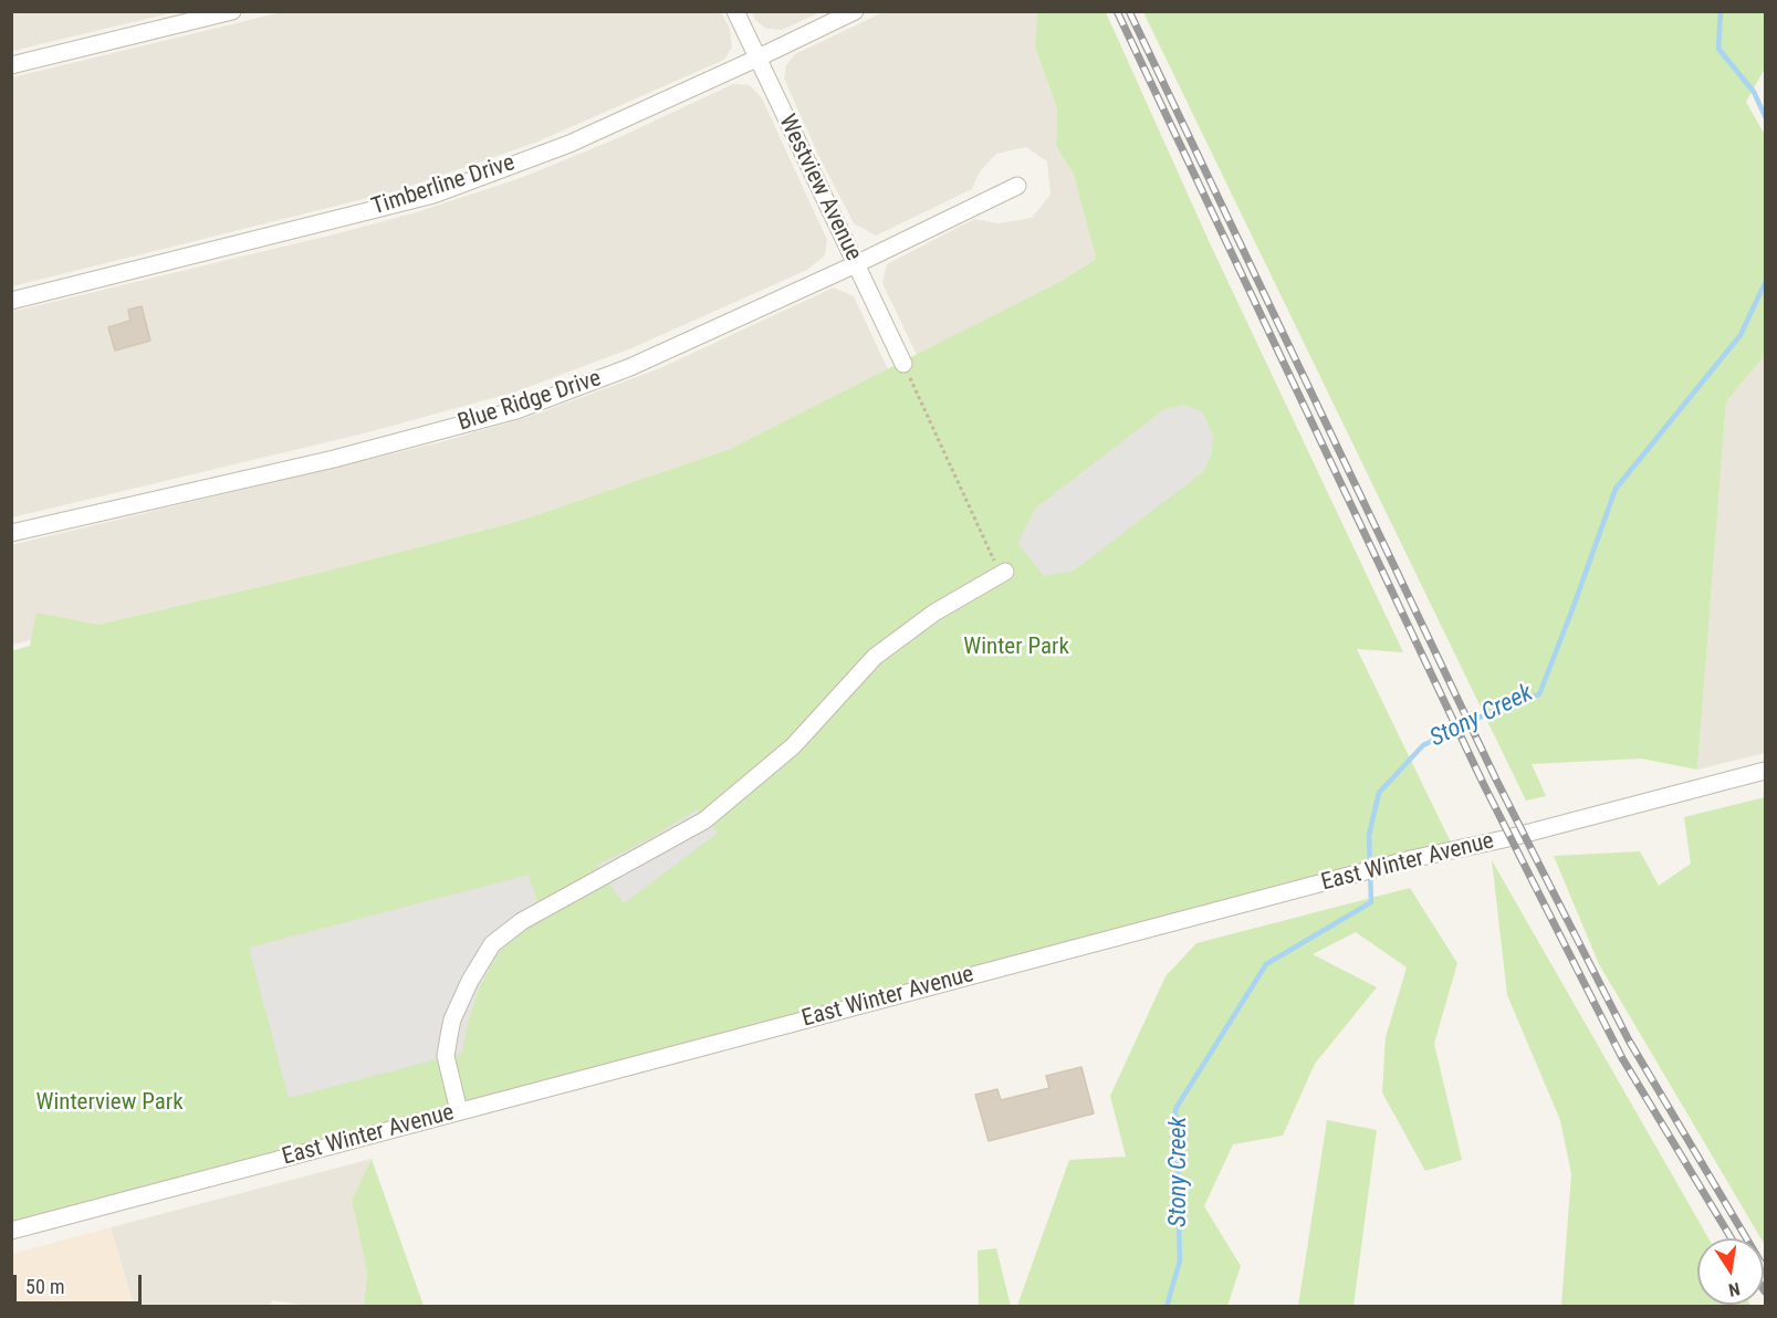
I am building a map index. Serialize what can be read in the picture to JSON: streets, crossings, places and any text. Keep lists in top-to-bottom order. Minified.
{"streets":{"street":["Timberline Drive","Westview Avenue","Blue Ridge Drive","East Winter Avenue"]},"crossings":[["Timberline Drive","Westview Avenue"],["Westview Avenue","Blue Ridge Drive"]],"water":["Stony Creek"],"parks":["Winter Park","Winterview Park"],"scale_bar":"50 m","north":"bottom"}
